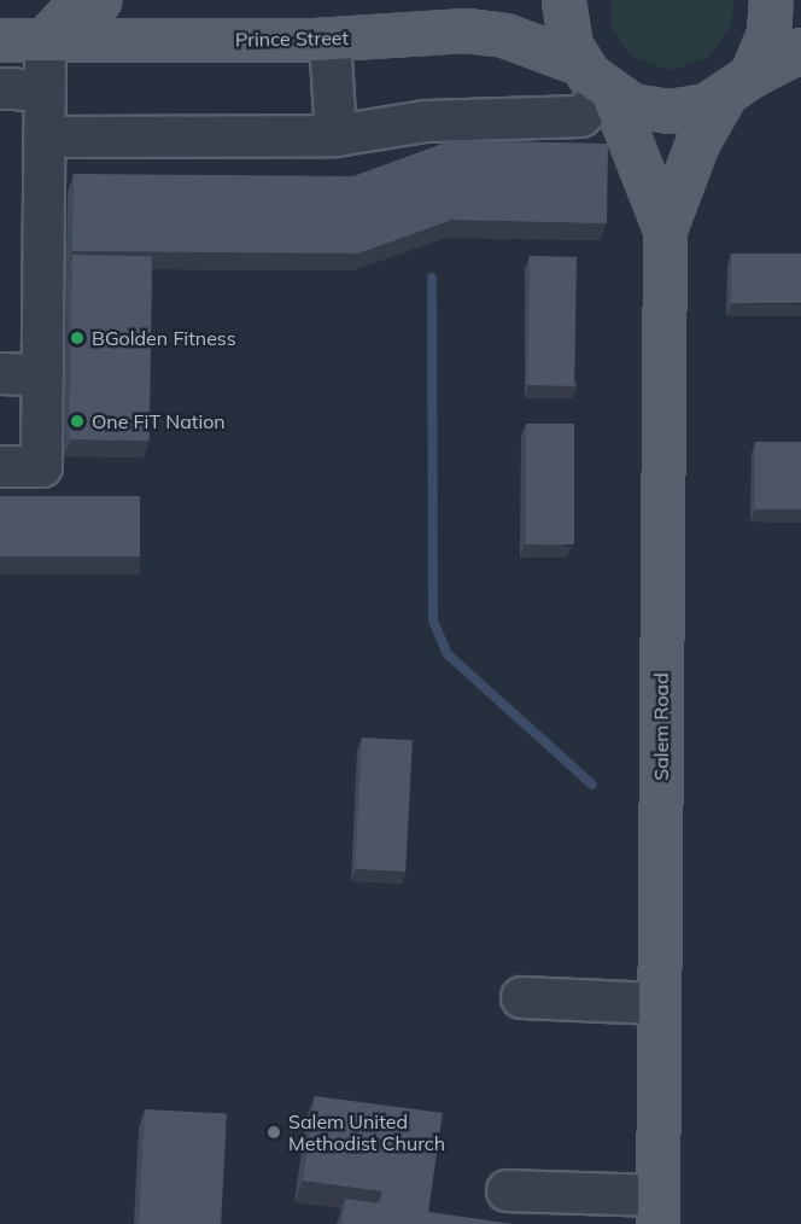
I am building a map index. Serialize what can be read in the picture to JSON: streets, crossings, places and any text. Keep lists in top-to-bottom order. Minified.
{"streets":{"main road":["Prince Street","Salem Road"]},"places":["BGolden Fitness","One FiT Nation","Salem United Methodist Church"]}
